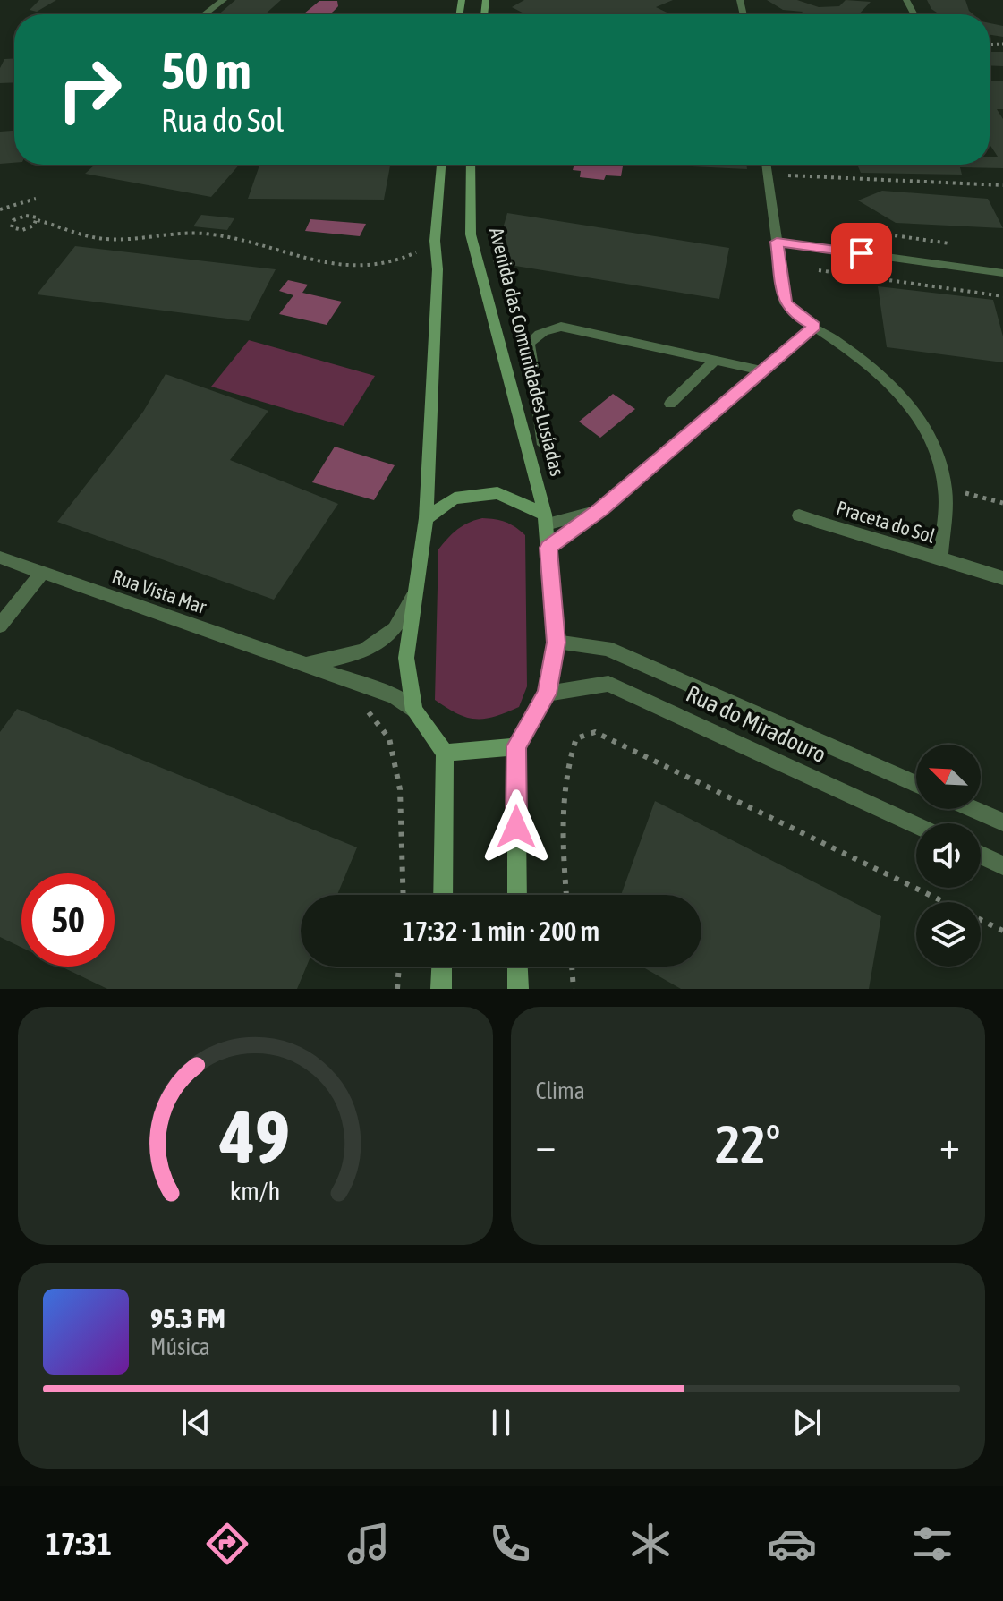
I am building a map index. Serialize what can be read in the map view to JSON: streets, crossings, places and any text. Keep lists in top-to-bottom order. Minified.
{"streets":{"main road":["Avenida das Comunidades Lusíadas"],"street":["Praceta do Sol","Rua Vista Mar","Rua do Miradouro"]},"crossings":[["Avenida das Comunidades Lusíadas","Rua do Miradouro"]],"north":"top left","page":{"turn":["50 m","Rua do Sol"],"limit":"50","trip":"17:32 · 1 min · 200 m","tile":"Clima","heat":["−","22°","+"],"song":["95.3 FM","Música"],"tabs":"17:31","gauge":["49","km/h"]}}
